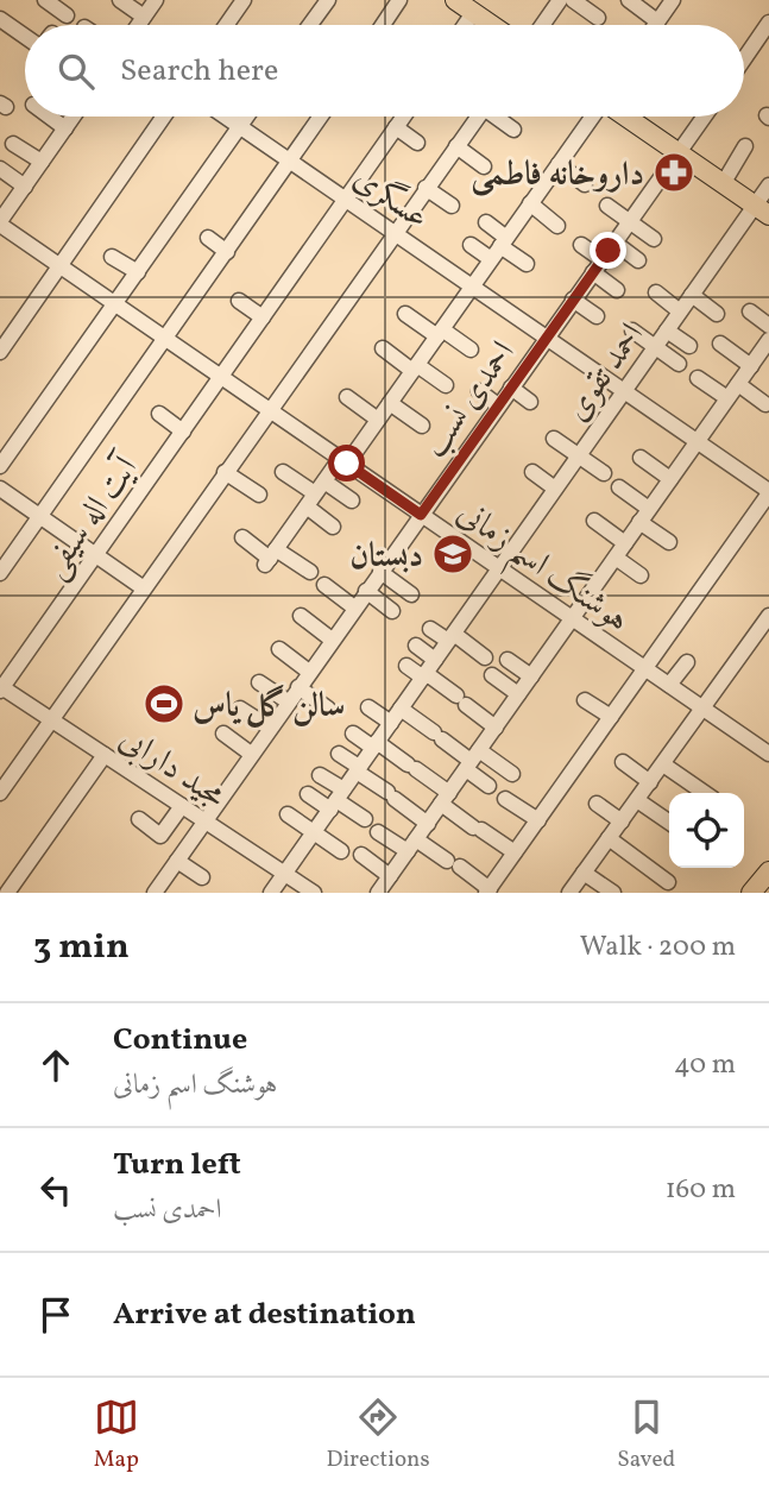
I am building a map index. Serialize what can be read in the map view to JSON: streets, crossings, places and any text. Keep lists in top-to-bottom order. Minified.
{"streets":{"street":["عسگری","احمد تقوی","احمدی نسب","آیت اله سیفی","هوشنگ اسم زمانی","مجید دارابی"]},"crossings":[["عسگری","احمد تقوی"],["عسگری","احمدی نسب"],["عسگری","آیت اله سیفی"],["احمد تقوی","هوشنگ اسم زمانی"],["احمد تقوی","مجید دارابی"],["احمدی نسب","هوشنگ اسم زمانی"],["احمدی نسب","مجید دارابی"],["آیت اله سیفی","هوشنگ اسم زمانی"],["آیت اله سیفی","مجید دارابی"]],"places":{"pharmacy":["داروخانه فاطمی"],"school or university":["دبستان"],"sports":["سالن گل یاس"]},"page":{"search":"Search here","heading":["3 min","Walk · 200 m"],"list":[["Continue","هوشنگ اسم زمانی","40 m"],["Turn left","احمدی نسب","160 m"],"Arrive at destination"],"nav":["Map","Directions","Saved"]}}
